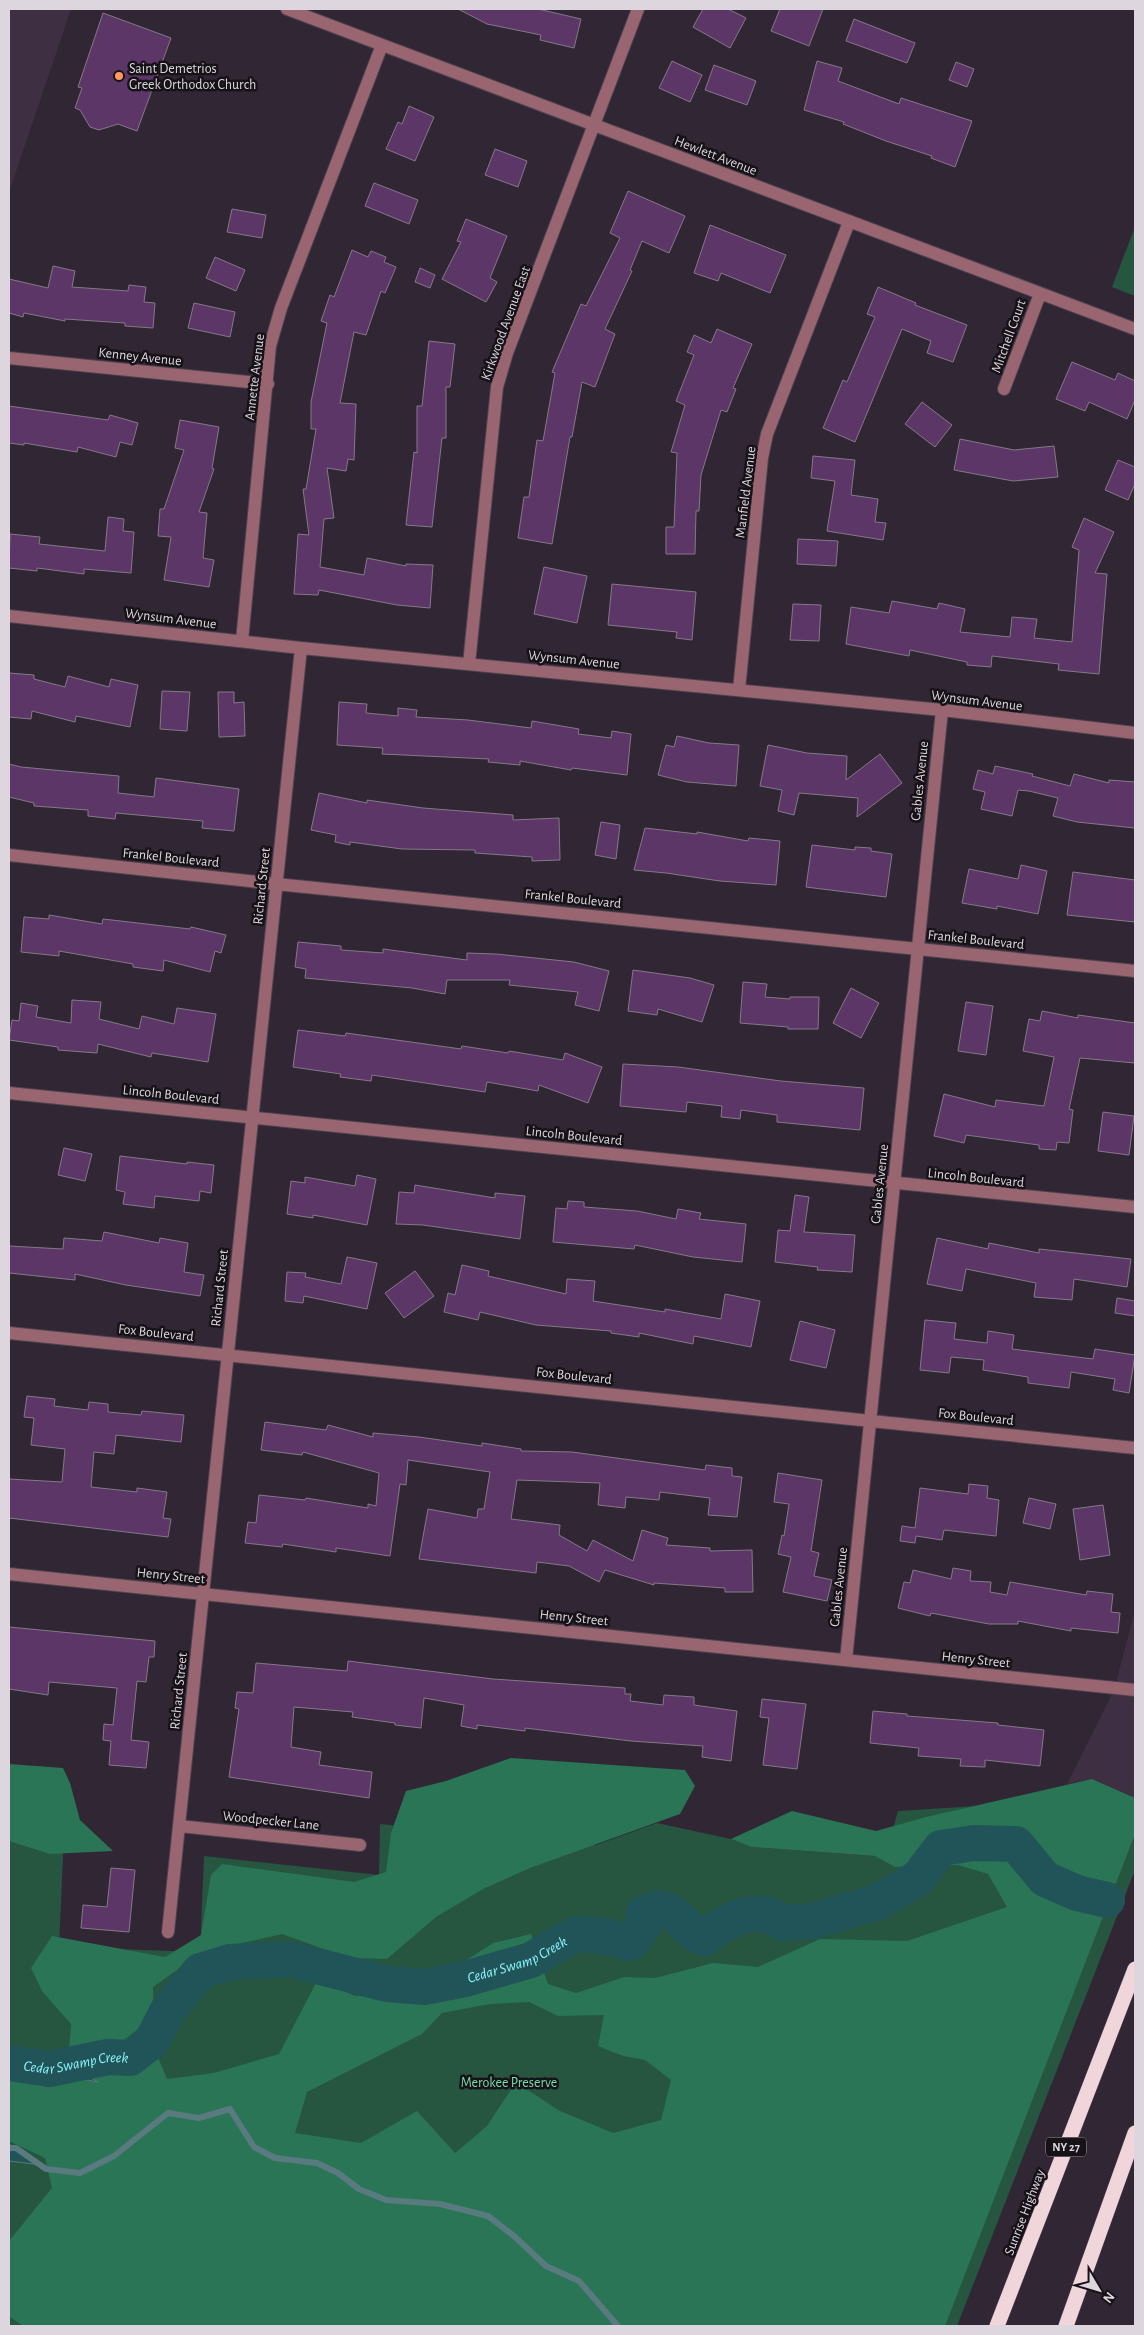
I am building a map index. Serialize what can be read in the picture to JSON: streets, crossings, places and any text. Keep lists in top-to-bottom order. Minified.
{"streets":{"highway":["NY 27","Sunrise Highway"],"street":["Hewlett Avenue","Kirkwood Avenue East","Mitchell Court","Kenney Avenue","Annette Avenue","Manfield Avenue","Wynsum Avenue","Gables Avenue","Frankel Boulevard","Richard Street","Lincoln Boulevard","Fox Boulevard","Henry Street","Woodpecker Lane"]},"crossings":[["Hewlett Avenue","Kirkwood Avenue East"],["Hewlett Avenue","Mitchell Court"],["Hewlett Avenue","Annette Avenue"],["Hewlett Avenue","Manfield Avenue"],["Kirkwood Avenue East","Wynsum Avenue"],["Kenney Avenue","Annette Avenue"],["Annette Avenue","Wynsum Avenue"],["Manfield Avenue","Wynsum Avenue"],["Wynsum Avenue","Gables Avenue"],["Wynsum Avenue","Richard Street"],["Gables Avenue","Frankel Boulevard"],["Gables Avenue","Lincoln Boulevard"],["Gables Avenue","Fox Boulevard"],["Gables Avenue","Henry Street"],["Frankel Boulevard","Richard Street"],["Richard Street","Lincoln Boulevard"],["Richard Street","Fox Boulevard"],["Richard Street","Henry Street"],["Richard Street","Woodpecker Lane"]],"water":["Cedar Swamp Creek"],"parks":["Merokee Preserve"],"places":["Saint Demetrios Greek Orthodox Church"],"north":"bottom right"}
